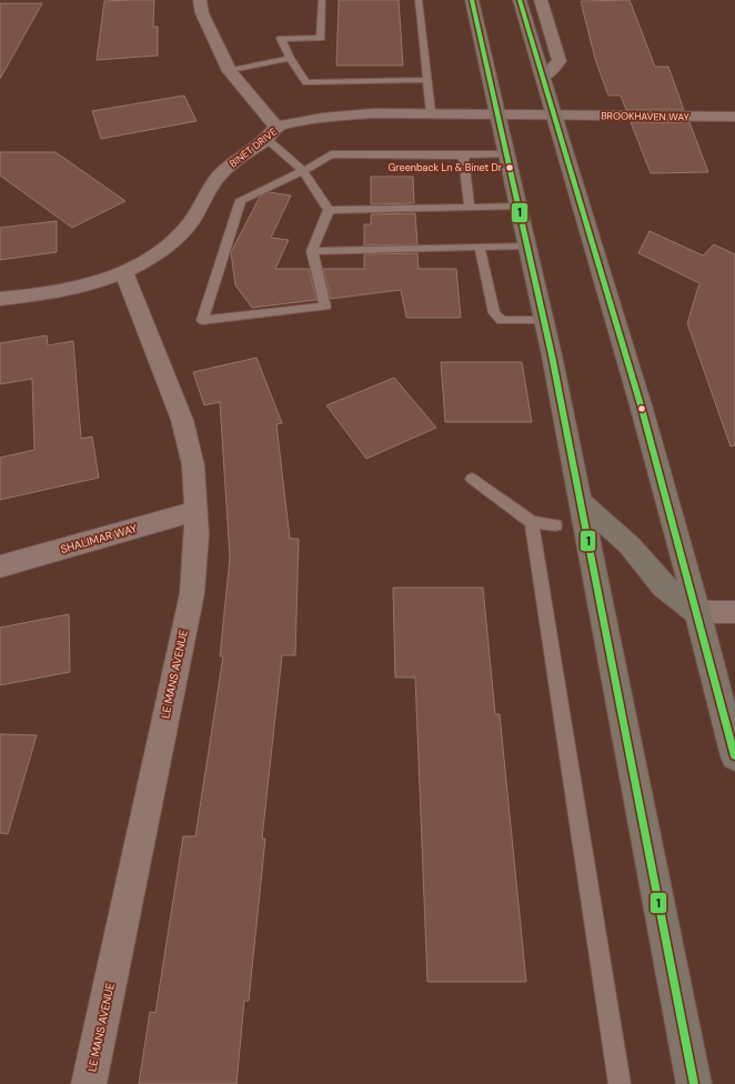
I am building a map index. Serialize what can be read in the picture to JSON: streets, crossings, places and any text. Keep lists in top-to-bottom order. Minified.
{"streets":{"street":["BROOKHAVEN WAY","BINET DRIVE","SHALIMAR WAY","LE MANS AVENUE"]},"crossings":[["BROOKHAVEN WAY","BINET DRIVE"],["BINET DRIVE","LE MANS AVENUE"],["SHALIMAR WAY","LE MANS AVENUE"]],"places":["Greenback Ln & Binet Dr"],"lines":["transit line 1"]}
